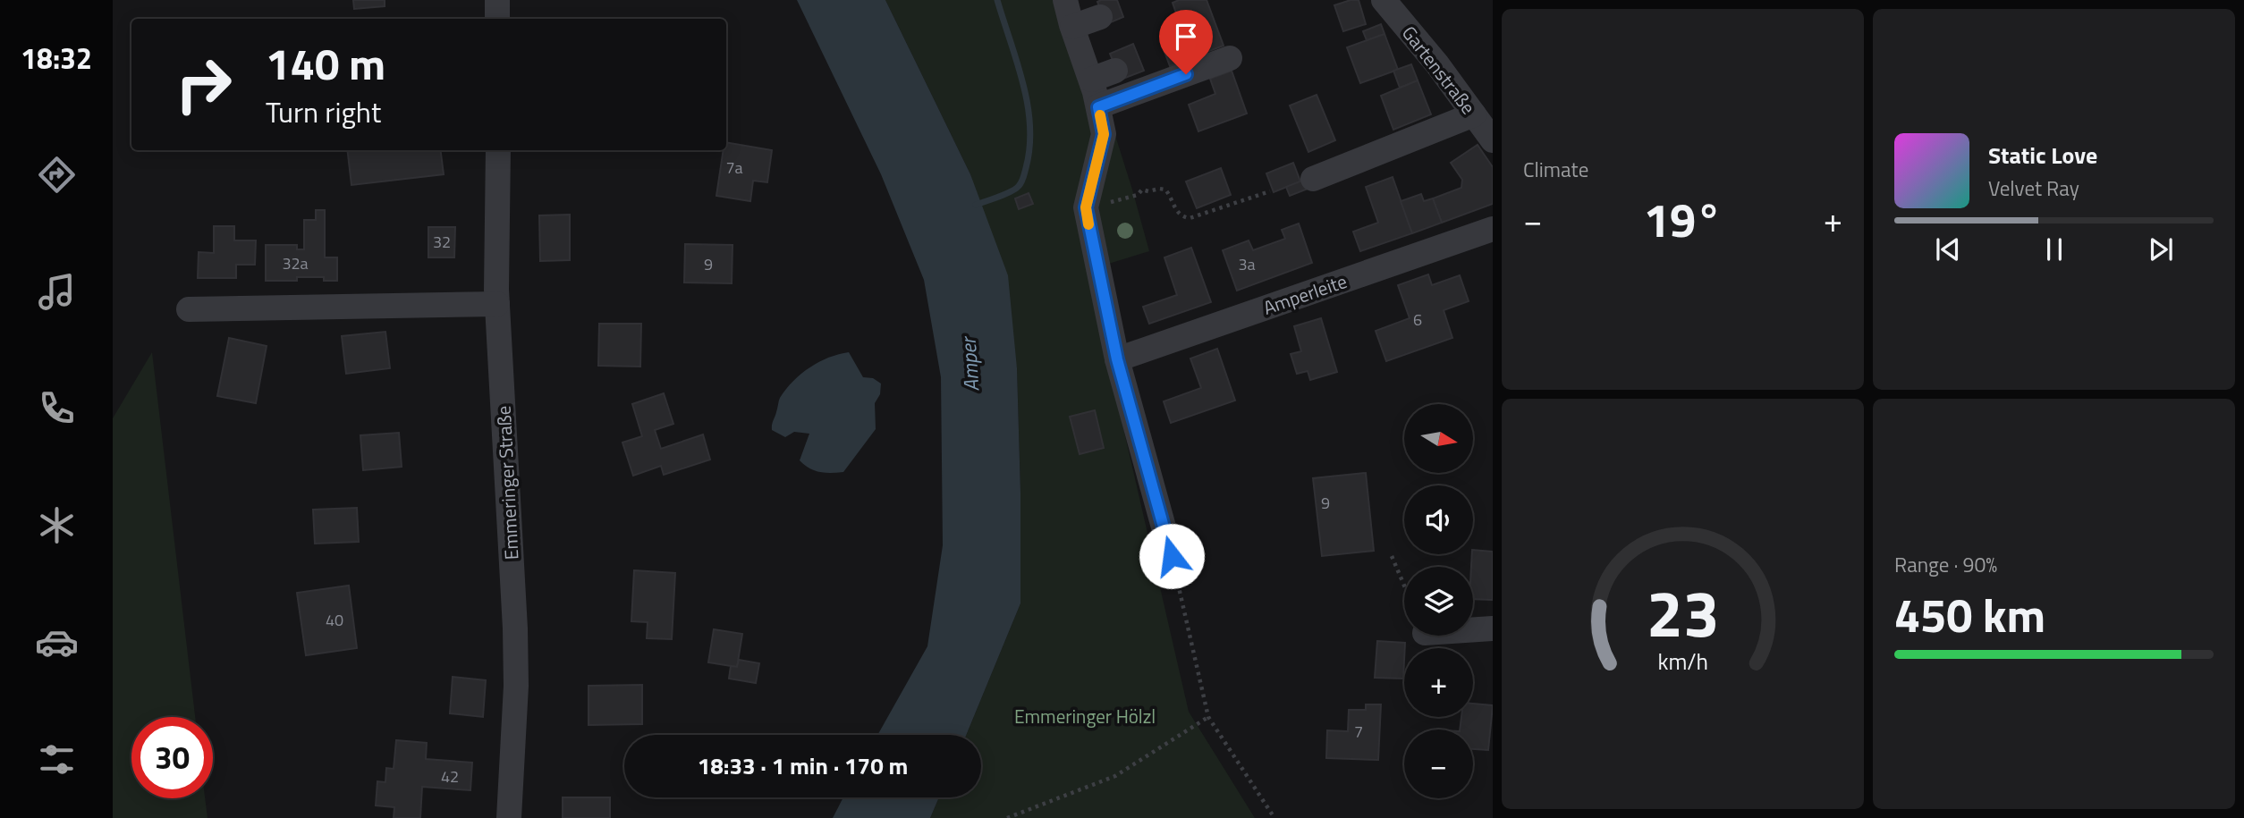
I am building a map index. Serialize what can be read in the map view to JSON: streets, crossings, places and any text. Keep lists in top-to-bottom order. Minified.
{"streets":{"street":["Gartenstraße","Amperleite","Emmeringer Straße"]},"water":["Amper"],"parks":["Emmeringer Hölzl"],"house_numbers":["7a","32","32a","9","3a","6","9","40","7","42"],"north":"right","page":{"tabs":"18:32","tile":["Climate",["Range · 90%","450 km"]],"turn":["140 m","Turn right"],"song":["Static Love","Velvet Ray"],"heat":["−","19°","+"],"map_buttons":["+","−"],"limit":"30","trip":"18:33 · 1 min · 170 m","gauge":["23","km/h"]}}
